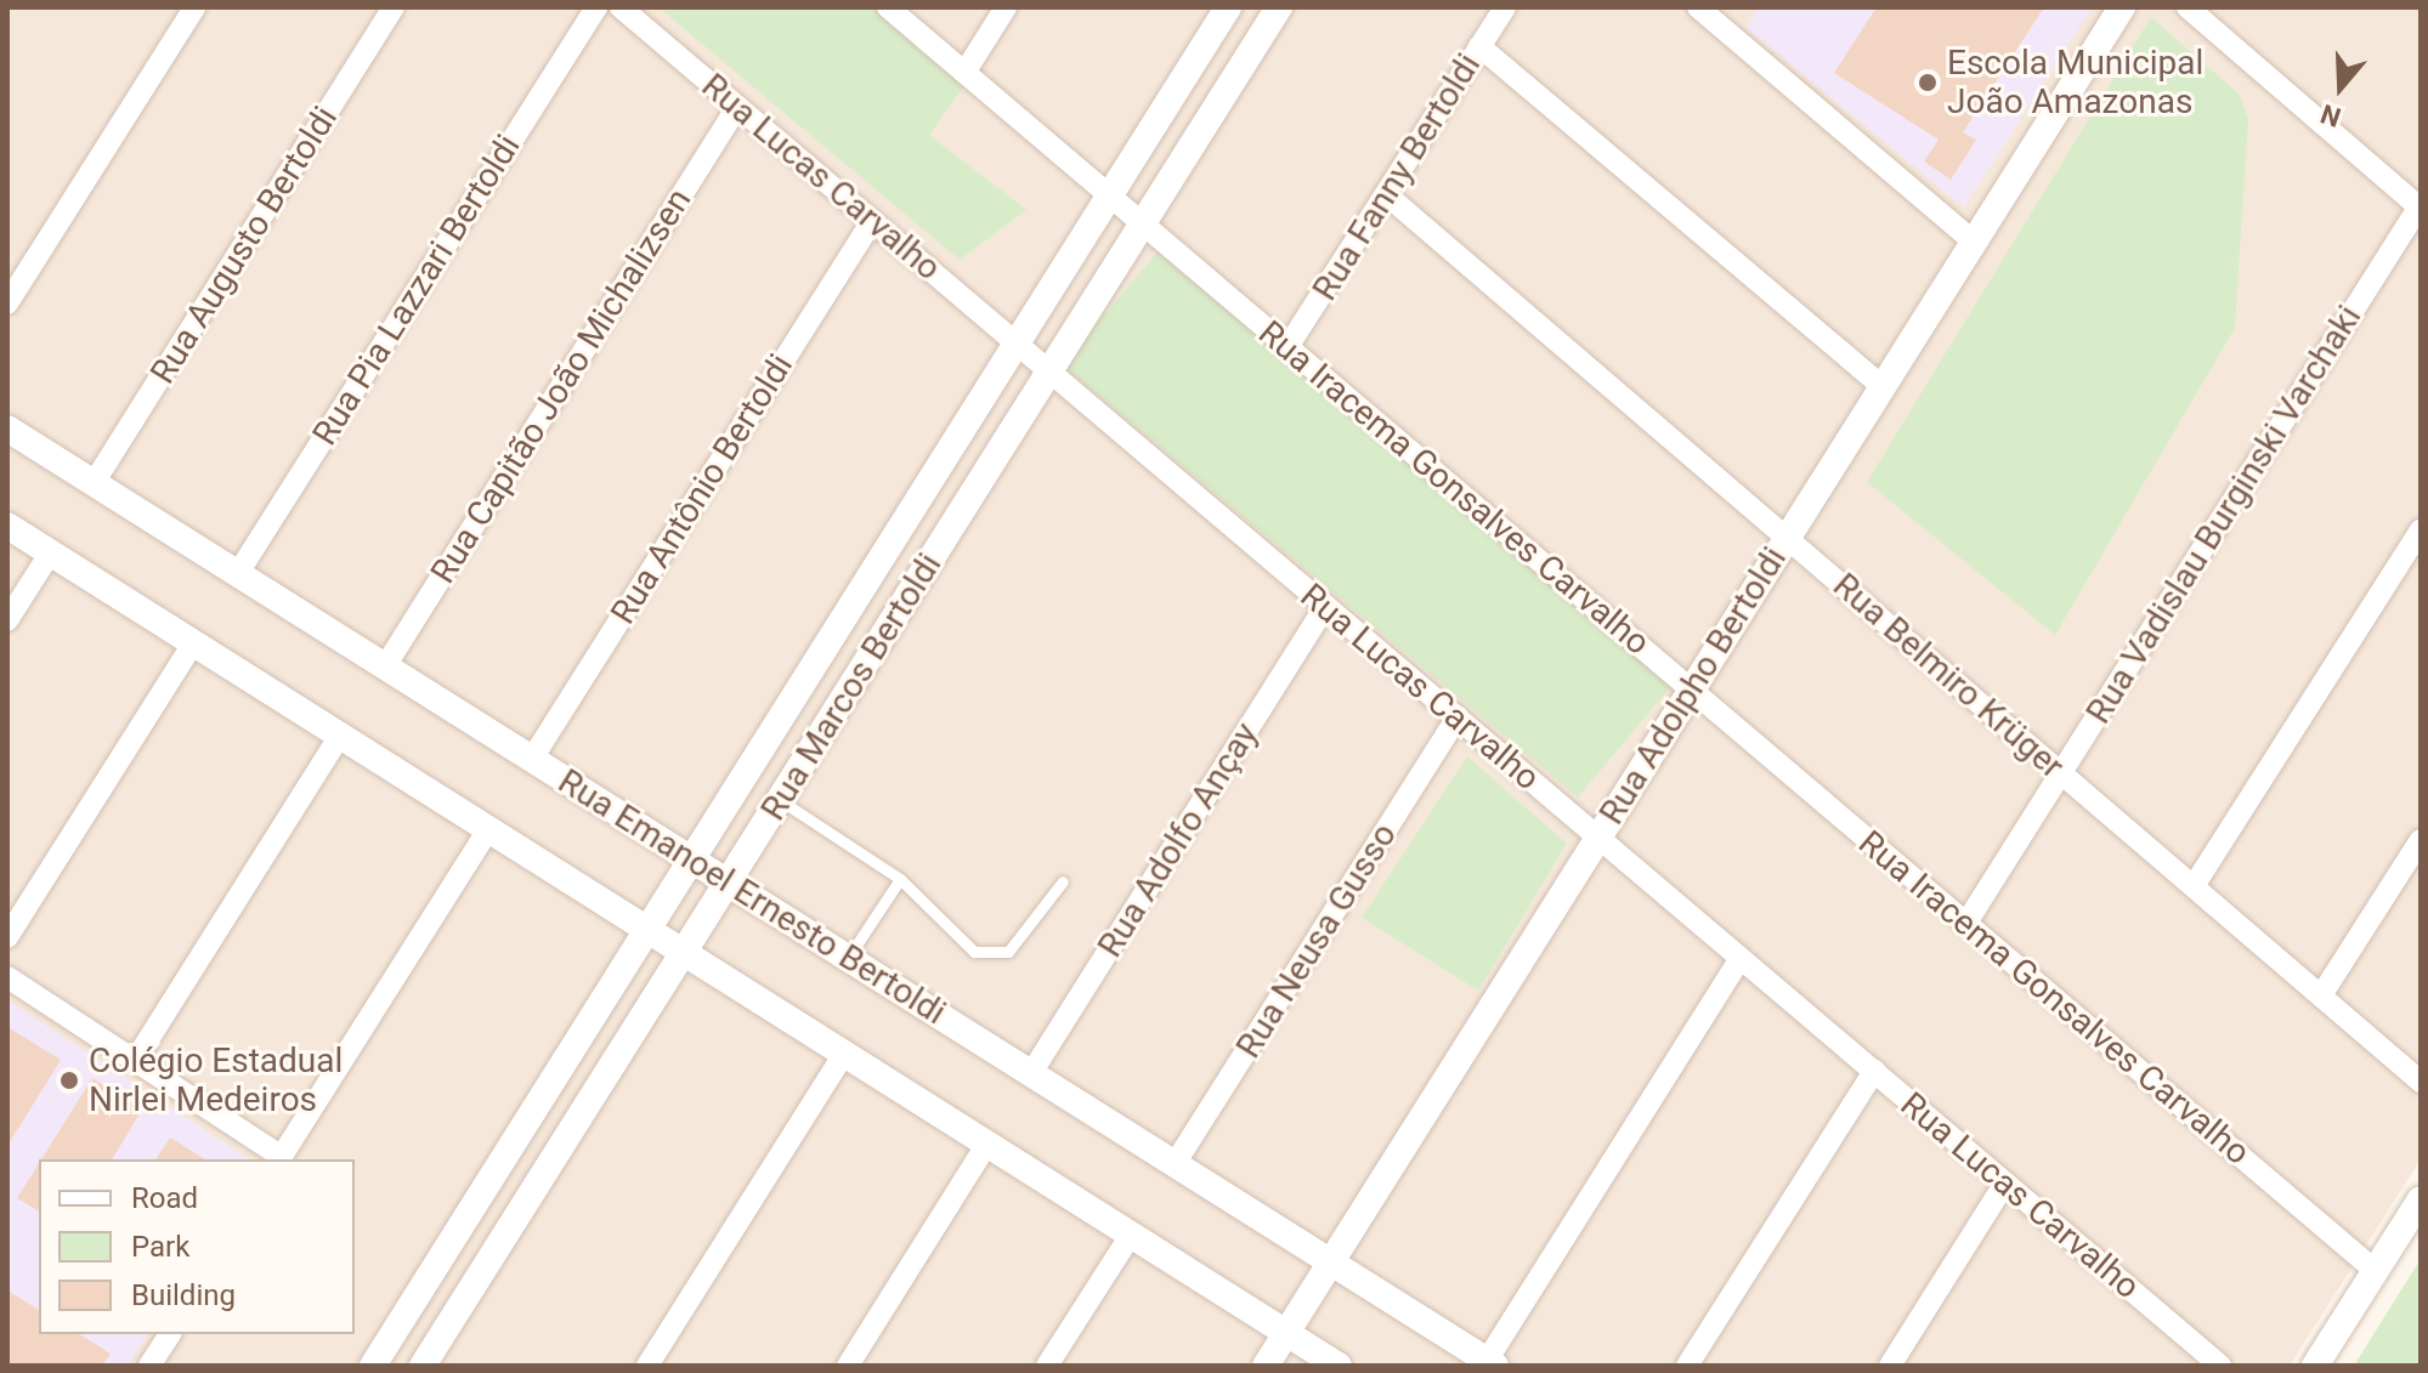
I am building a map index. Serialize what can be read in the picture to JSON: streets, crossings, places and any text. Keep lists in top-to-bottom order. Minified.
{"streets":{"street":["Rua Lucas Carvalho","Rua Fanny Bertoldi","Rua Augusto Bertoldi","Rua Pia Lazzari Bertoldi","Rua Capitão João Michalizsen","Rua Iracema Gonsalves Carvalho","Rua Antônio Bertoldi","Rua Vadislau Burginski Varchaki","Rua Belmiro Krüger","Rua Adolpho Bertoldi","Rua Marcos Bertoldi","Rua Adolfo Ançay","Rua Emanoel Ernesto Bertoldi","Rua Neusa Gusso"]},"crossings":[["Rua Lucas Carvalho","Rua Capitão João Michalizsen"],["Rua Lucas Carvalho","Rua Antônio Bertoldi"],["Rua Lucas Carvalho","Rua Adolpho Bertoldi"],["Rua Lucas Carvalho","Rua Marcos Bertoldi"],["Rua Lucas Carvalho","Rua Adolfo Ançay"],["Rua Lucas Carvalho","Rua Neusa Gusso"],["Rua Fanny Bertoldi","Rua Iracema Gonsalves Carvalho"],["Rua Fanny Bertoldi","Rua Belmiro Krüger"],["Rua Augusto Bertoldi","Rua Emanoel Ernesto Bertoldi"],["Rua Pia Lazzari Bertoldi","Rua Emanoel Ernesto Bertoldi"],["Rua Capitão João Michalizsen","Rua Emanoel Ernesto Bertoldi"],["Rua Iracema Gonsalves Carvalho","Rua Vadislau Burginski Varchaki"],["Rua Iracema Gonsalves Carvalho","Rua Adolpho Bertoldi"],["Rua Iracema Gonsalves Carvalho","Rua Marcos Bertoldi"],["Rua Antônio Bertoldi","Rua Emanoel Ernesto Bertoldi"],["Rua Vadislau Burginski Varchaki","Rua Belmiro Krüger"],["Rua Belmiro Krüger","Rua Adolpho Bertoldi"],["Rua Adolpho Bertoldi","Rua Emanoel Ernesto Bertoldi"],["Rua Marcos Bertoldi","Rua Emanoel Ernesto Bertoldi"],["Rua Adolfo Ançay","Rua Emanoel Ernesto Bertoldi"],["Rua Emanoel Ernesto Bertoldi","Rua Neusa Gusso"]],"places":["Escola Municipal João Amazonas","Colégio Estadual Nirlei Medeiros"],"legend":["Road","Park","Building"],"north":"bottom"}
